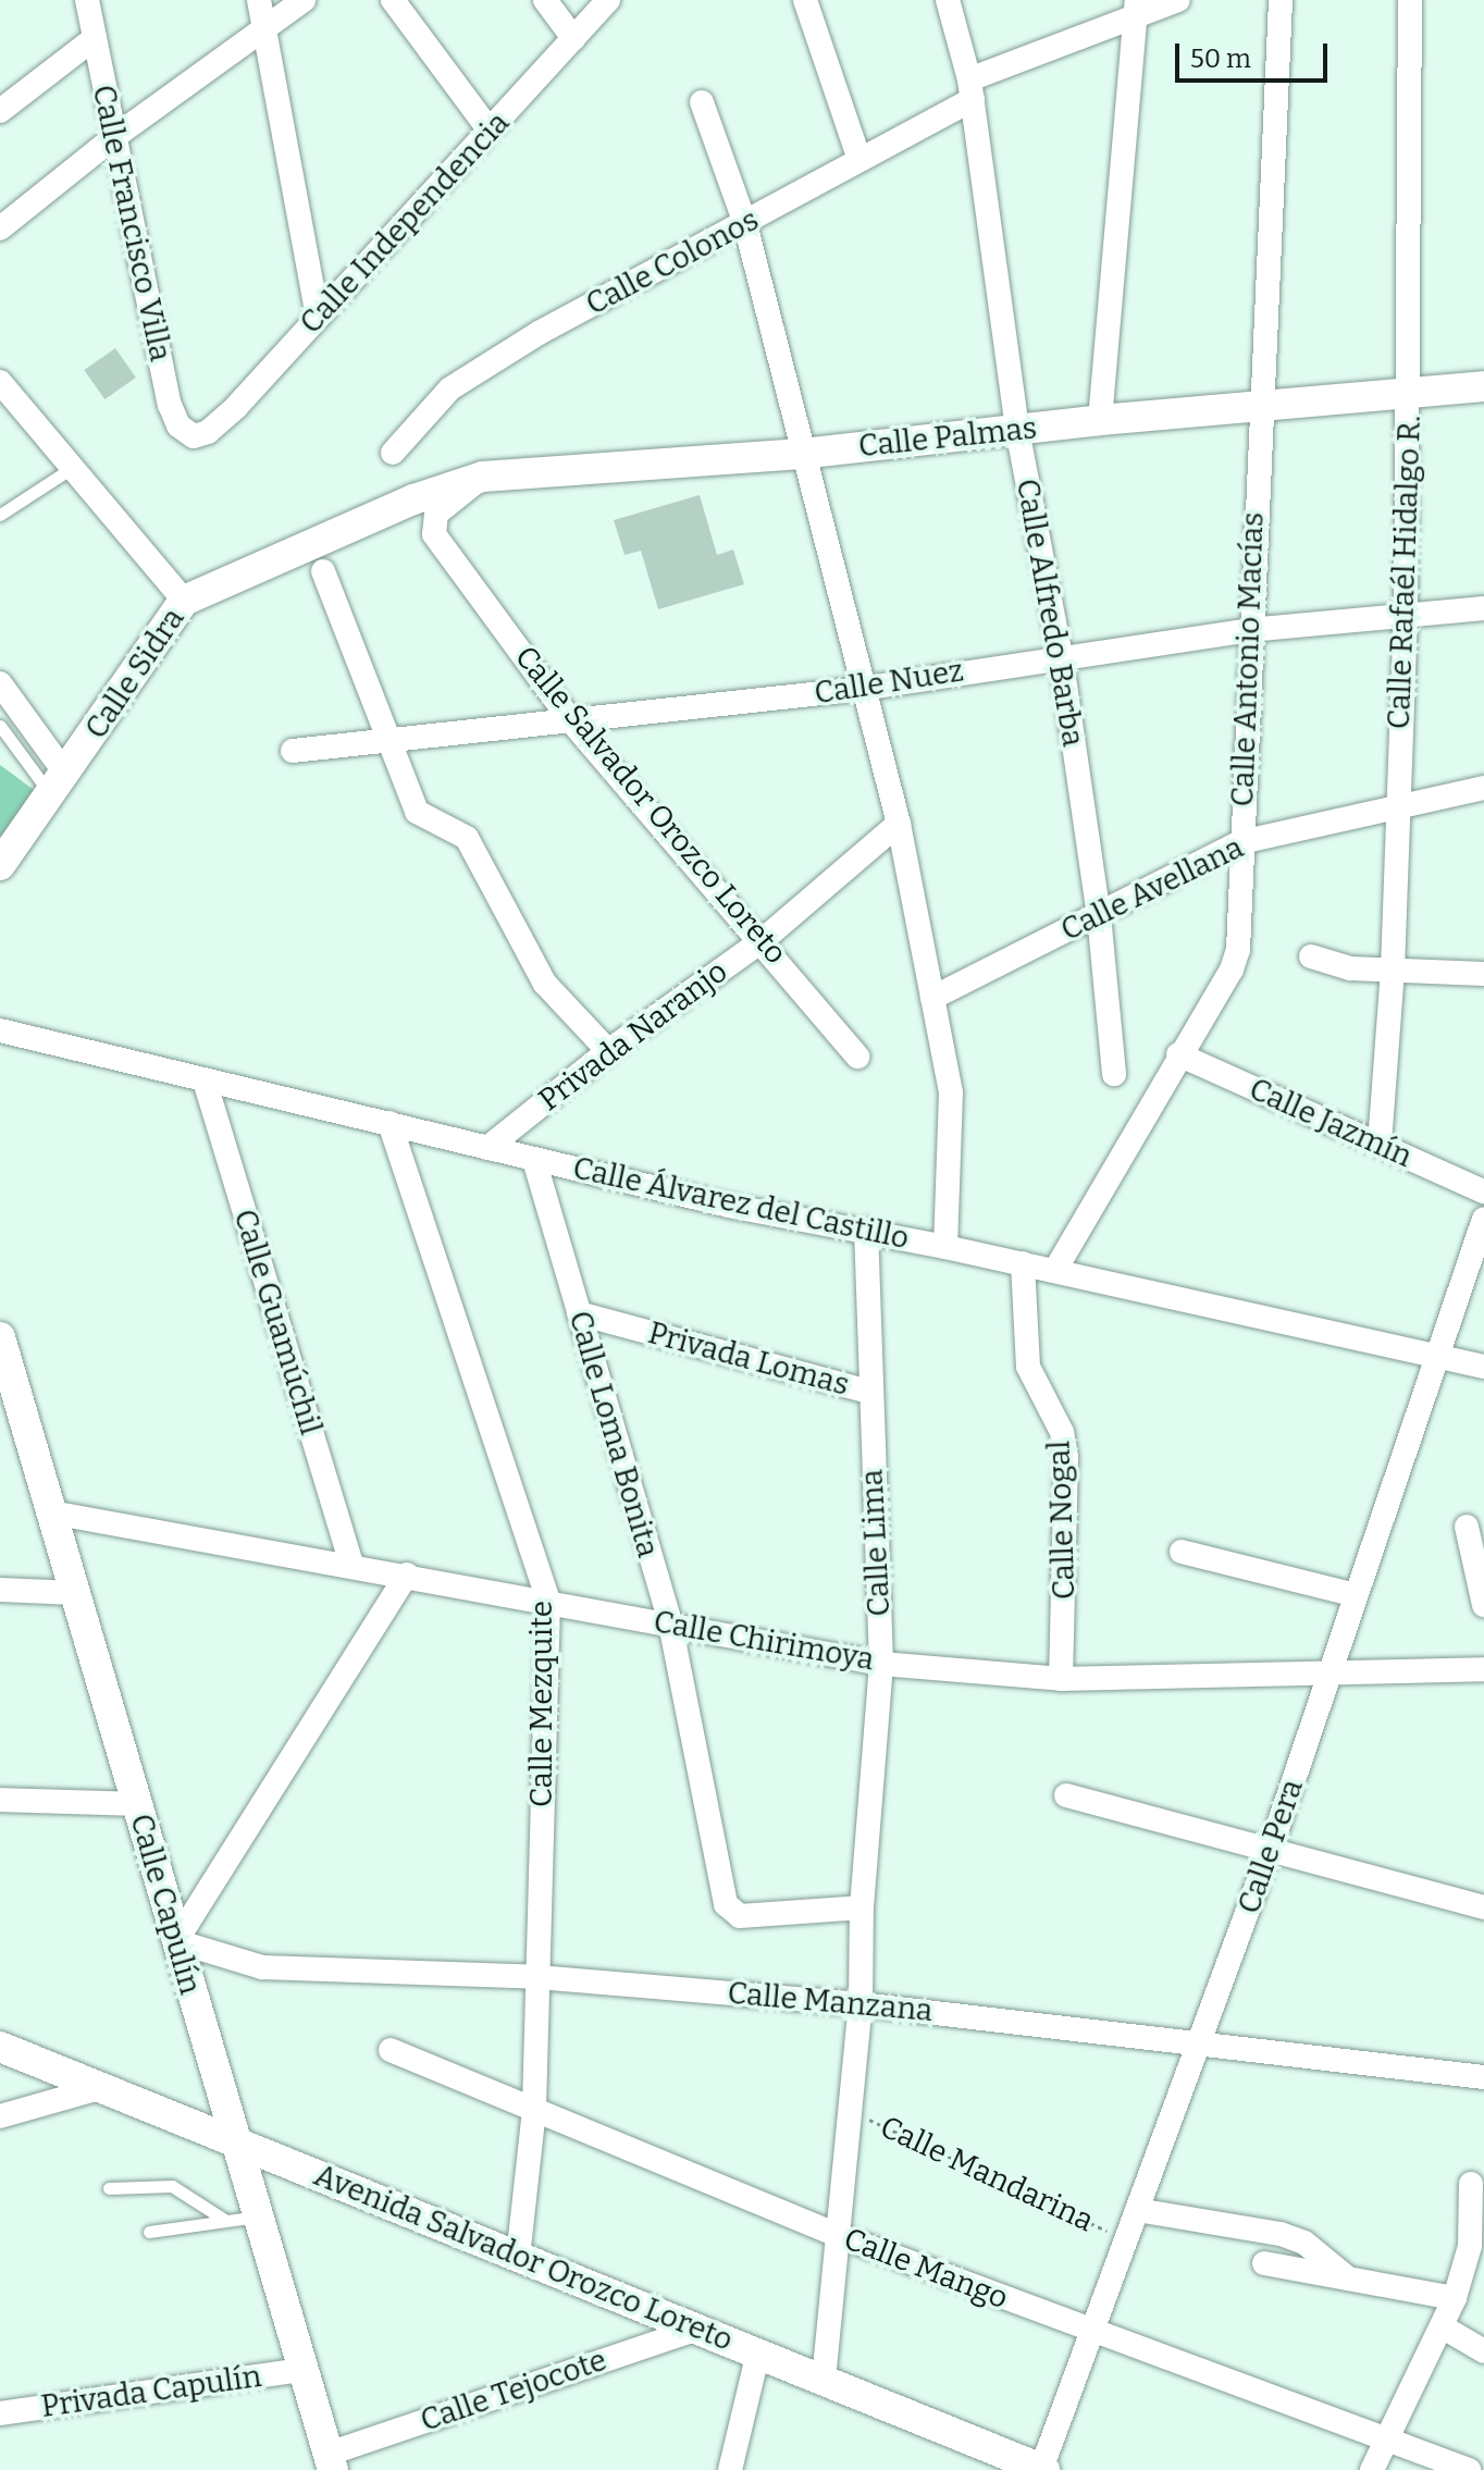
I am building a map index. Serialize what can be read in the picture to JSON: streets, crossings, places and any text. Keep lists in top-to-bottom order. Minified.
{"streets":{"street":["Calle Francisco Villa","Calle Independencia","Calle Colonos","Calle Palmas","Calle Rafaél Hidalgo R.","Calle Alfredo Barba","Calle Antonio Macías","Calle Sidra","Calle Nuez","Calle Salvador Orozco Loreto","Calle Avellana","Privada Naranjo","Calle Jazmín","Calle Álvarez del Castillo","Calle Guamúchil","Privada Lomas","Calle Loma Bonita","Calle Nogal","Calle Lima","Calle Chirimoya","Calle Mezquite","Calle Pera","Calle Capulín","Calle Manzana","Avenida Salvador Orozco Loreto","Calle Mango","Calle Tejocote","Privada Capulín"],"path":["Calle Mandarina"]},"crossings":[["Calle Francisco Villa","Calle Independencia"],["Calle Colonos","Calle Alfredo Barba"],["Calle Palmas","Calle Rafaél Hidalgo R."],["Calle Palmas","Calle Alfredo Barba"],["Calle Palmas","Calle Antonio Macías"],["Calle Palmas","Calle Sidra"],["Calle Palmas","Calle Salvador Orozco Loreto"],["Calle Rafaél Hidalgo R.","Calle Nuez"],["Calle Rafaél Hidalgo R.","Calle Avellana"],["Calle Rafaél Hidalgo R.","Calle Jazmín"],["Calle Alfredo Barba","Calle Nuez"],["Calle Alfredo Barba","Calle Avellana"],["Calle Antonio Macías","Calle Nuez"],["Calle Antonio Macías","Calle Avellana"],["Calle Antonio Macías","Calle Jazmín"],["Calle Antonio Macías","Calle Álvarez del Castillo"],["Calle Nuez","Calle Salvador Orozco Loreto"],["Calle Salvador Orozco Loreto","Privada Naranjo"],["Privada Naranjo","Calle Álvarez del Castillo"],["Calle Álvarez del Castillo","Calle Guamúchil"],["Calle Álvarez del Castillo","Calle Loma Bonita"],["Calle Álvarez del Castillo","Calle Nogal"],["Calle Álvarez del Castillo","Calle Lima"],["Calle Álvarez del Castillo","Calle Mezquite"],["Calle Álvarez del Castillo","Calle Pera"],["Calle Guamúchil","Calle Chirimoya"],["Privada Lomas","Calle Loma Bonita"],["Privada Lomas","Calle Lima"],["Calle Loma Bonita","Calle Lima"],["Calle Loma Bonita","Calle Chirimoya"],["Calle Nogal","Calle Chirimoya"],["Calle Lima","Calle Chirimoya"],["Calle Lima","Calle Manzana"],["Calle Lima","Calle Mandarina"],["Calle Lima","Avenida Salvador Orozco Loreto"],["Calle Lima","Calle Mango"],["Calle Chirimoya","Calle Mezquite"],["Calle Chirimoya","Calle Pera"],["Calle Chirimoya","Calle Capulín"],["Calle Mezquite","Calle Manzana"],["Calle Mezquite","Avenida Salvador Orozco Loreto"],["Calle Mezquite","Calle Mango"],["Calle Pera","Calle Manzana"],["Calle Pera","Calle Mandarina"],["Calle Pera","Avenida Salvador Orozco Loreto"],["Calle Pera","Calle Mango"],["Calle Capulín","Calle Manzana"],["Calle Capulín","Avenida Salvador Orozco Loreto"],["Calle Capulín","Calle Tejocote"],["Calle Capulín","Privada Capulín"],["Avenida Salvador Orozco Loreto","Calle Tejocote"]],"scale_bar":"50 m"}
